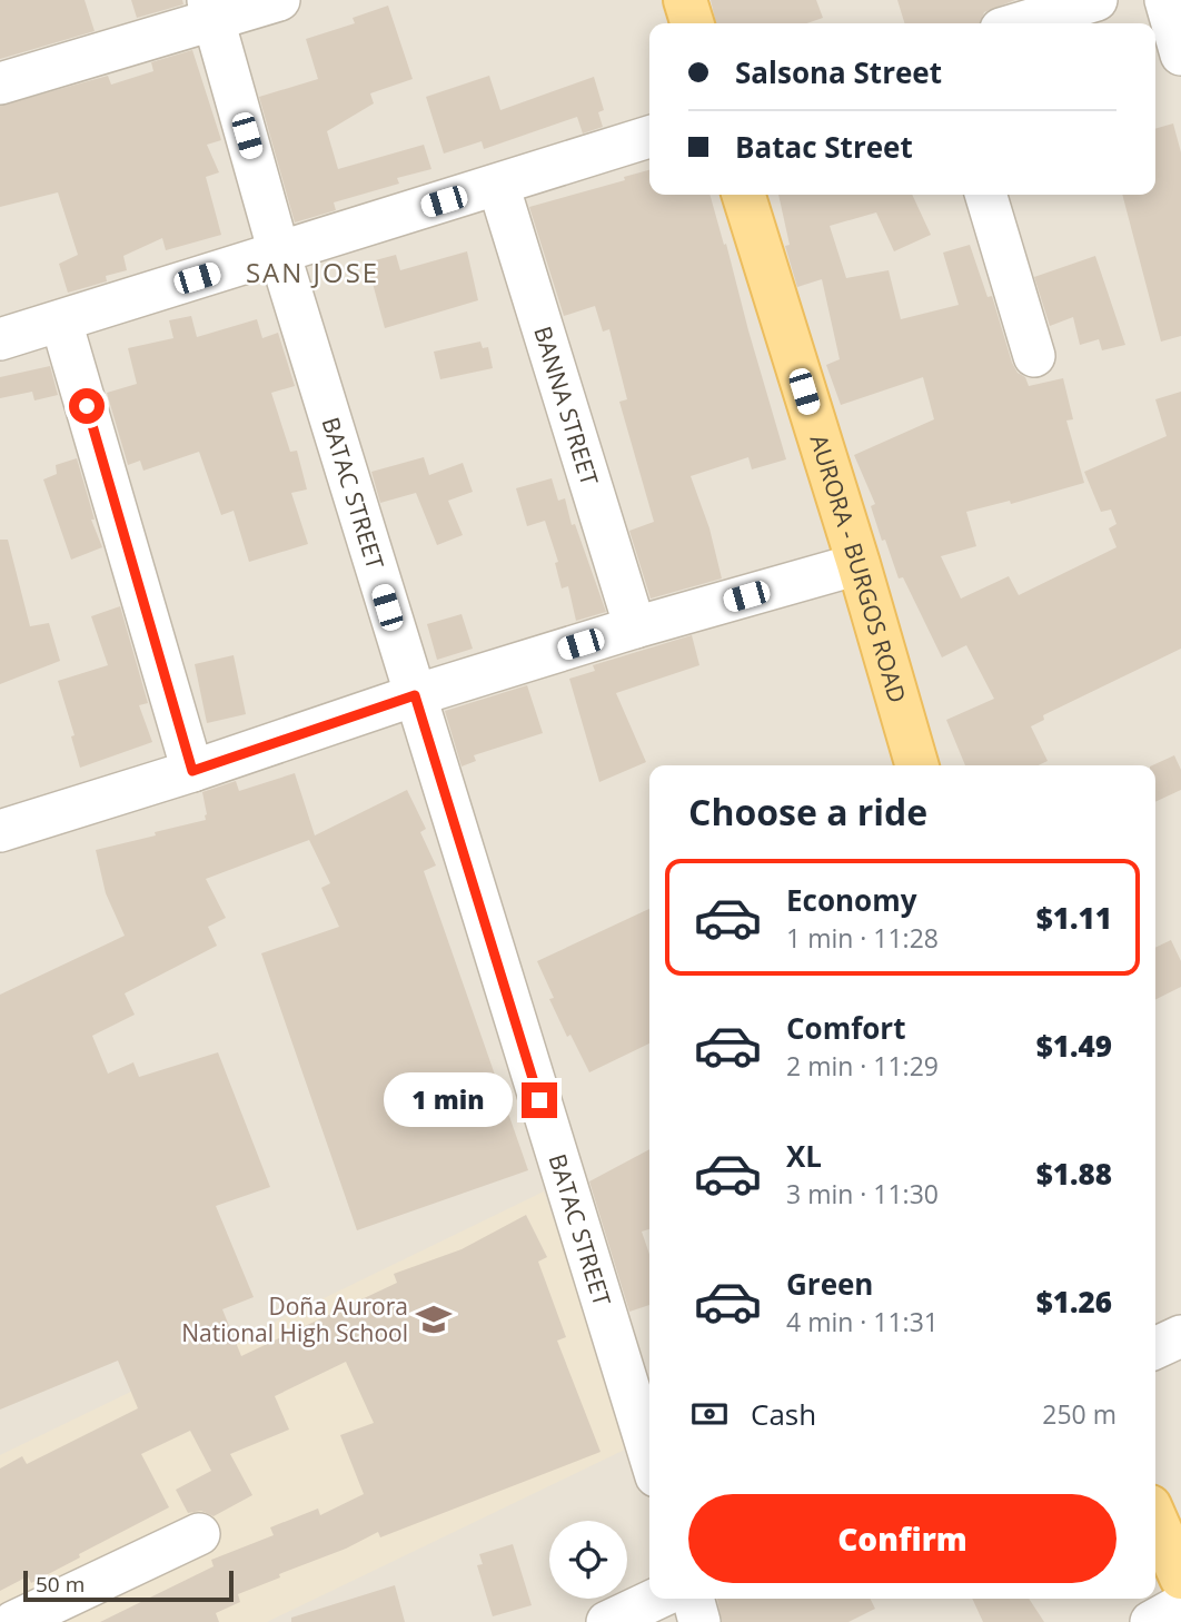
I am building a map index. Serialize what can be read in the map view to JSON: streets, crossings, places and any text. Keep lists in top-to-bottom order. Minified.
{"streets":{"main road":["AURORA - BURGOS ROAD"],"street":["BANNA STREET","BATAC STREET"]},"districts":["SAN JOSE"],"places":{"school or university":["Doña Aurora National High School"]},"scale_bar":"50 m","page":{"banner":["Salsona Street","Batac Street"],"heading":"Choose a ride","list":[{"name":"Economy","note":"1 min · 11:28","value":"$1.11"},{"name":"Comfort","note":"2 min · 11:29","value":"$1.49"},{"name":"XL","note":"3 min · 11:30","value":"$1.88"},{"name":"Green","note":"4 min · 11:31","value":"$1.26"}],"bubble":"1 min","pay":["Cash","250 m"],"buttons":"Confirm","scale":"50 m"}}
